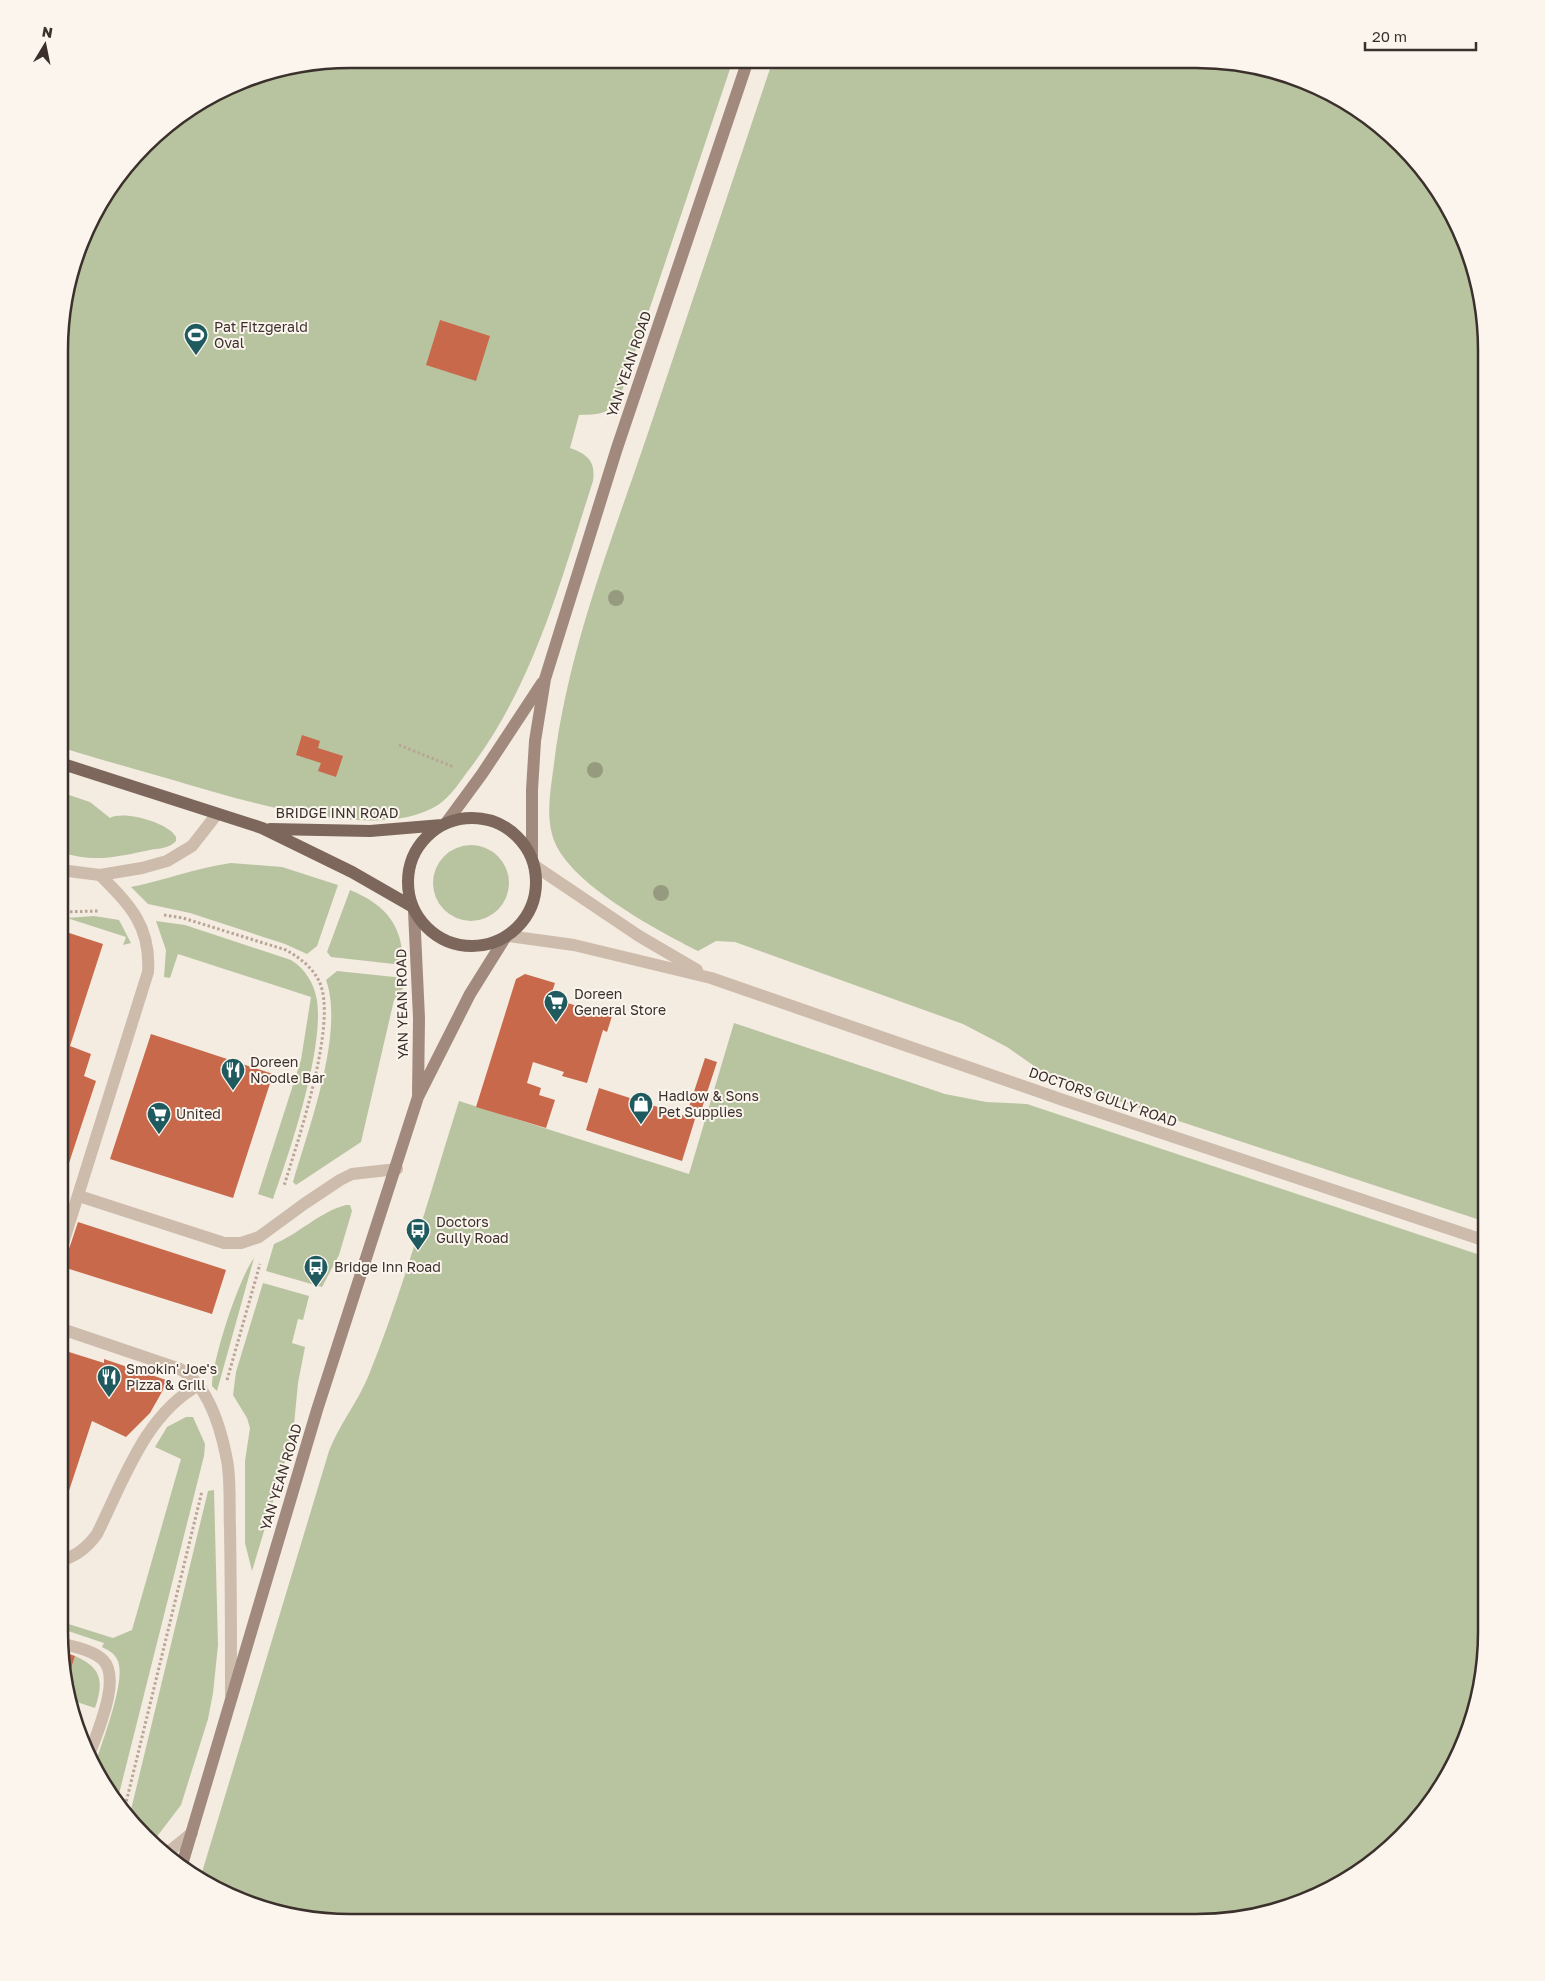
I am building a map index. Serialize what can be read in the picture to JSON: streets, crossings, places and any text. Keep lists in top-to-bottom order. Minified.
{"streets":{"main road":["YAN YEAN ROAD","BRIDGE INN ROAD"],"street":["DOCTORS GULLY ROAD"]},"crossings":[["YAN YEAN ROAD","BRIDGE INN ROAD"],["YAN YEAN ROAD","DOCTORS GULLY ROAD"],["BRIDGE INN ROAD","DOCTORS GULLY ROAD"]],"places":{"sports":["Pat Fitzgerald Oval"],"supermarket":["Doreen General Store","United"],"restaurant":["Doreen Noodle Bar","Smokin' Joe's Pizza & Grill"],"shop":["Hadlow & Sons Pet Supplies"],"bus stop":["Doctors Gully Road","Bridge Inn Road"]},"scale_bar":"20 m","north":"top"}
